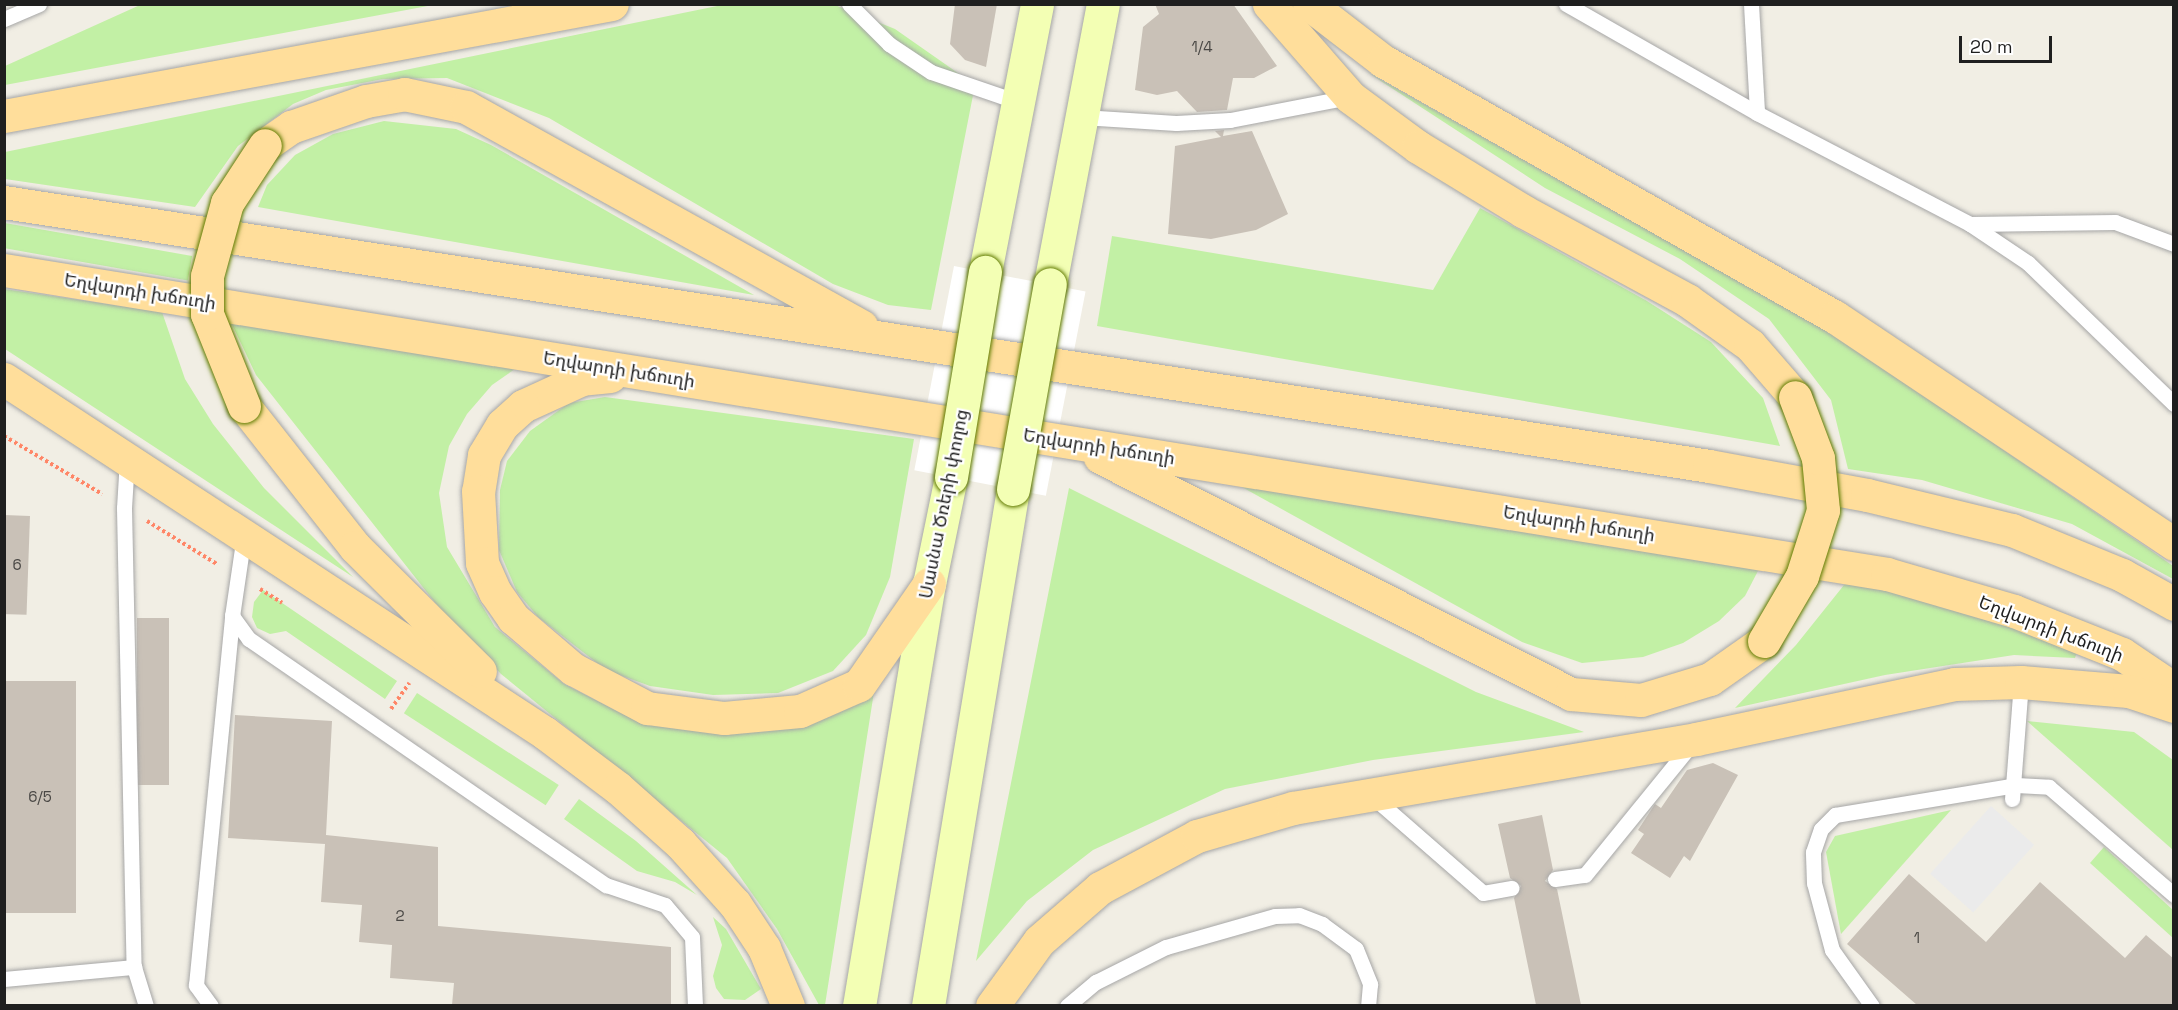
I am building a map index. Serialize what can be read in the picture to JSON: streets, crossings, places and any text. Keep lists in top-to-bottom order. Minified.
{"streets":{"main road":["Եղվարդի խճուղի","Սասնա Ծռերի փողոց"]},"house_numbers":["1/4","6","6/5","2","1"],"scale_bar":"20 m"}
